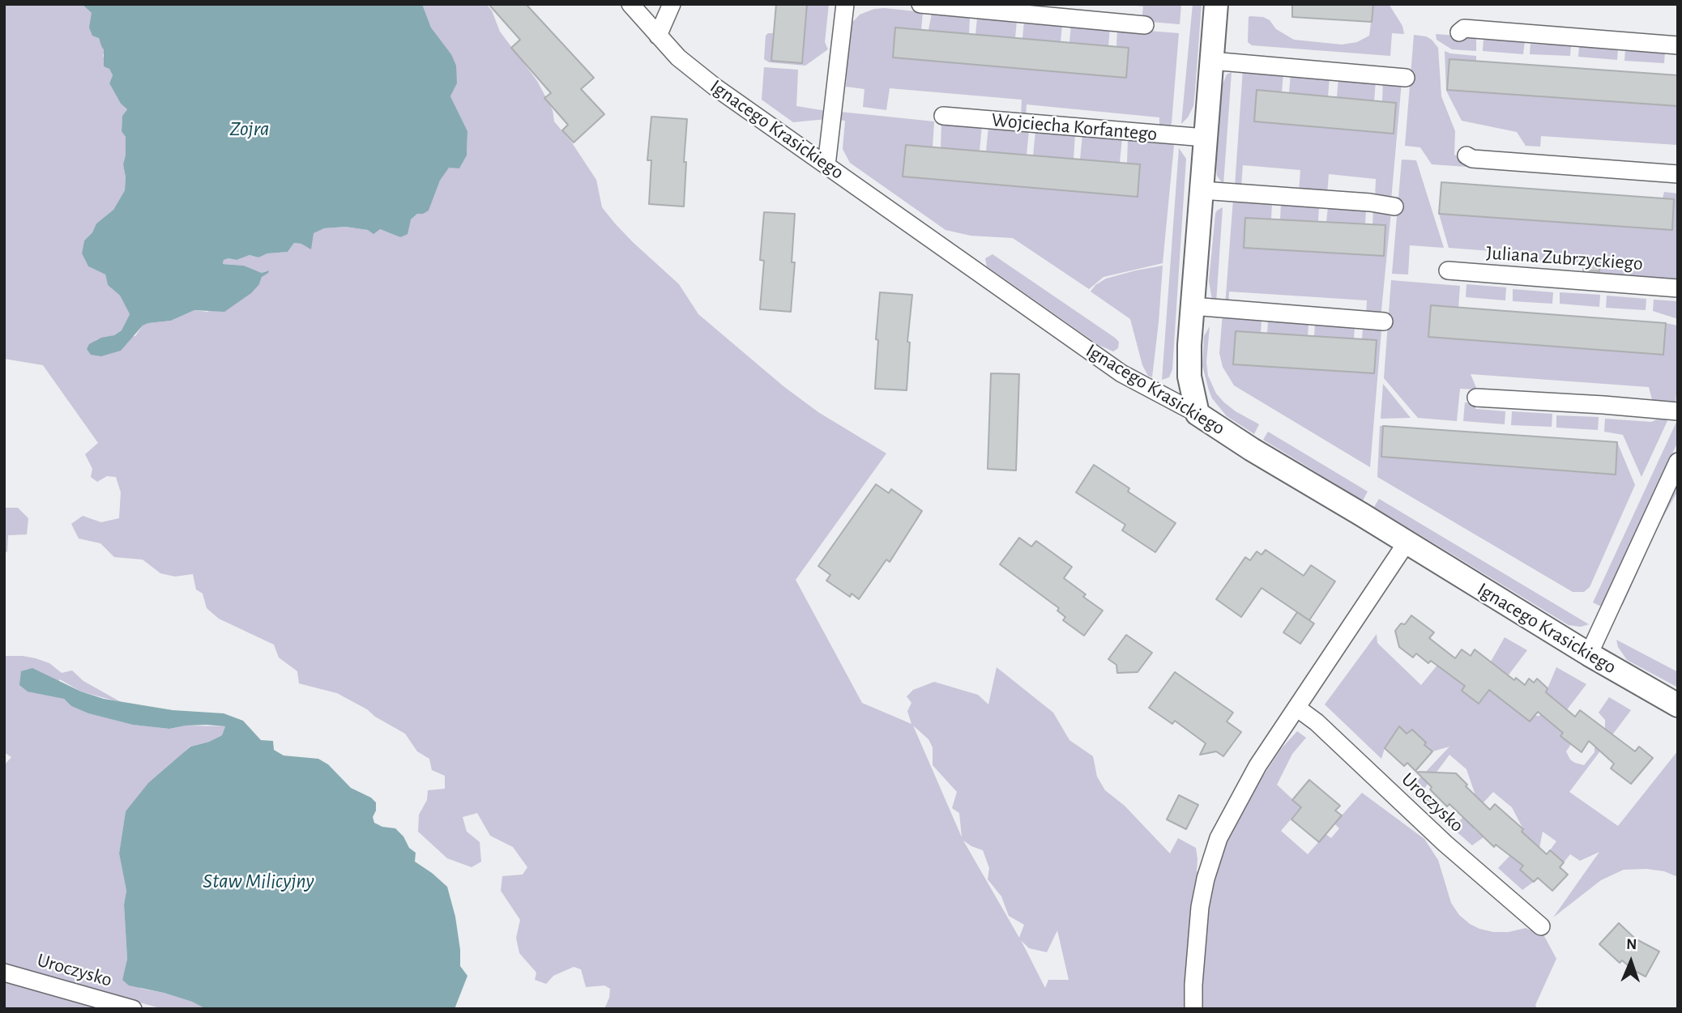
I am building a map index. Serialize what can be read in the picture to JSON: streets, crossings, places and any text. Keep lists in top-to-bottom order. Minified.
{"streets":{"street":["Wojciecha Korfantego","Ignacego Krasickiego","Juliana Zubrzyckiego","Uroczysko"]},"water":["Zojra","Staw Milicyjny"],"north":"top"}
